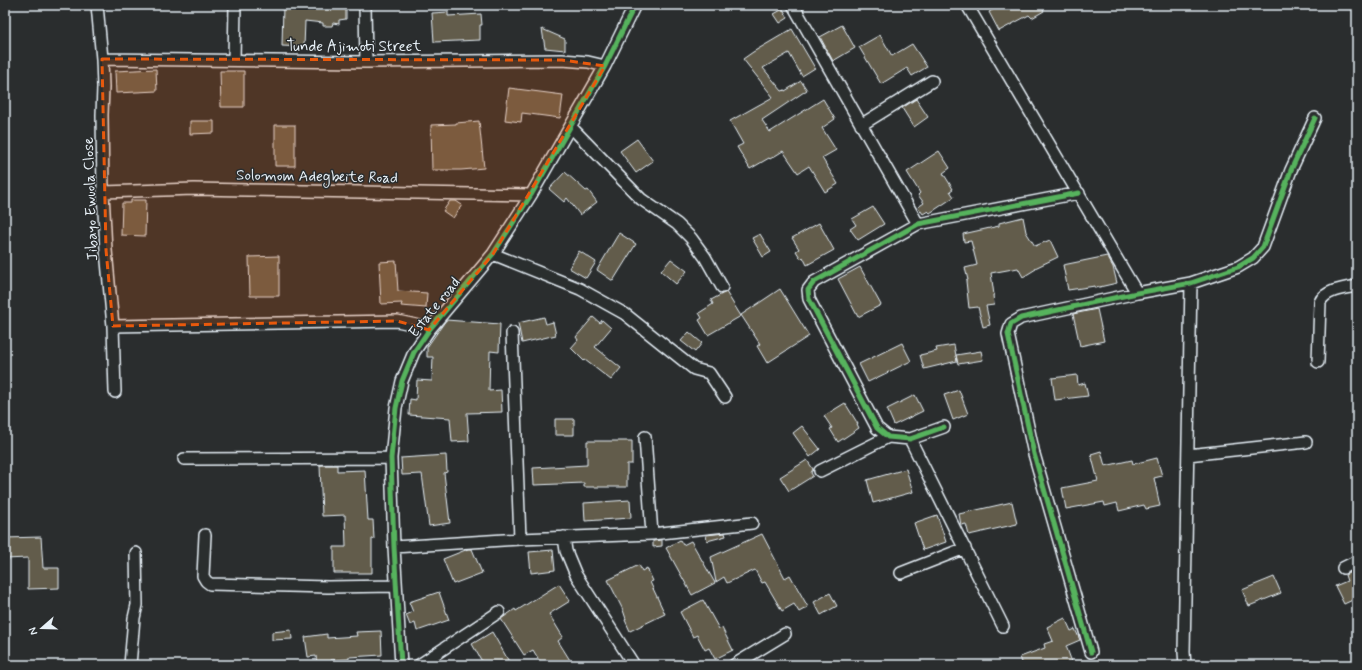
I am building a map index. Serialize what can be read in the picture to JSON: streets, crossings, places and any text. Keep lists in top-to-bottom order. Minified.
{"streets":{"street":["Tunde Ajimoti Street","Solomom Adegbeite Road","Jibayo Ewuola Close","Estate road"]},"crossings":[["Tunde Ajimoti Street","Jibayo Ewuola Close"],["Tunde Ajimoti Street","Estate road"],["Solomom Adegbeite Road","Jibayo Ewuola Close"],["Solomom Adegbeite Road","Estate road"]],"north":"left"}
